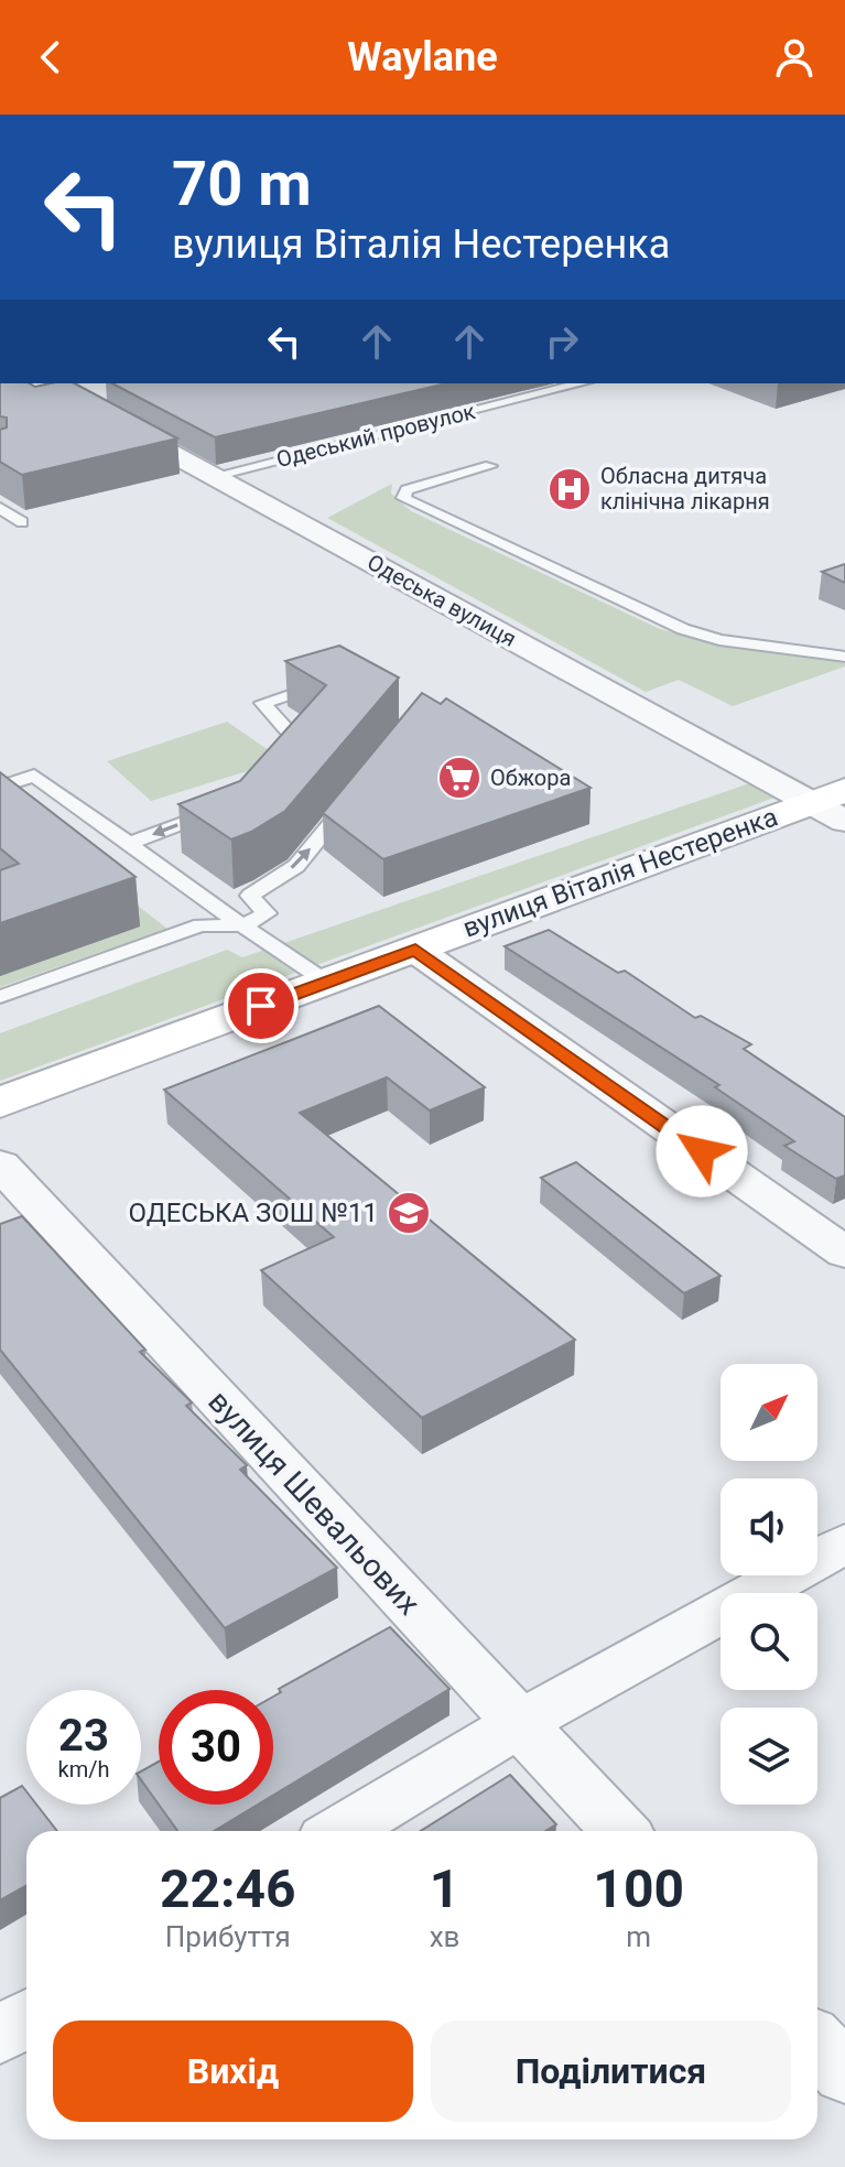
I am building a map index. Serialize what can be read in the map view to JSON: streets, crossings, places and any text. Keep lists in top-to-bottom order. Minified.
{"streets":{"main road":["вулиця Віталія Нестеренка"],"street":["Одеська вулиця","вулиця Шевальових"],"lane":["Одеський провулок"]},"crossings":[["Одеський провулок","Одеська вулиця"],["Одеська вулиця","вулиця Віталія Нестеренка"]],"places":{"hospital":["Обласна дитяча клінічна лікарня"],"supermarket":["Обжора"],"school or university":["ОДЕСЬКА ЗОШ №11"]},"north":"top right","page":{"header":"Waylane","turn":["70 m","вулиця Віталія Нестеренка"],"speed":"23 km/h","limit":"30","eta":["22:46","Прибуття","1","хв","100","m"],"buttons":["Вихід","Поділитися"]}}
